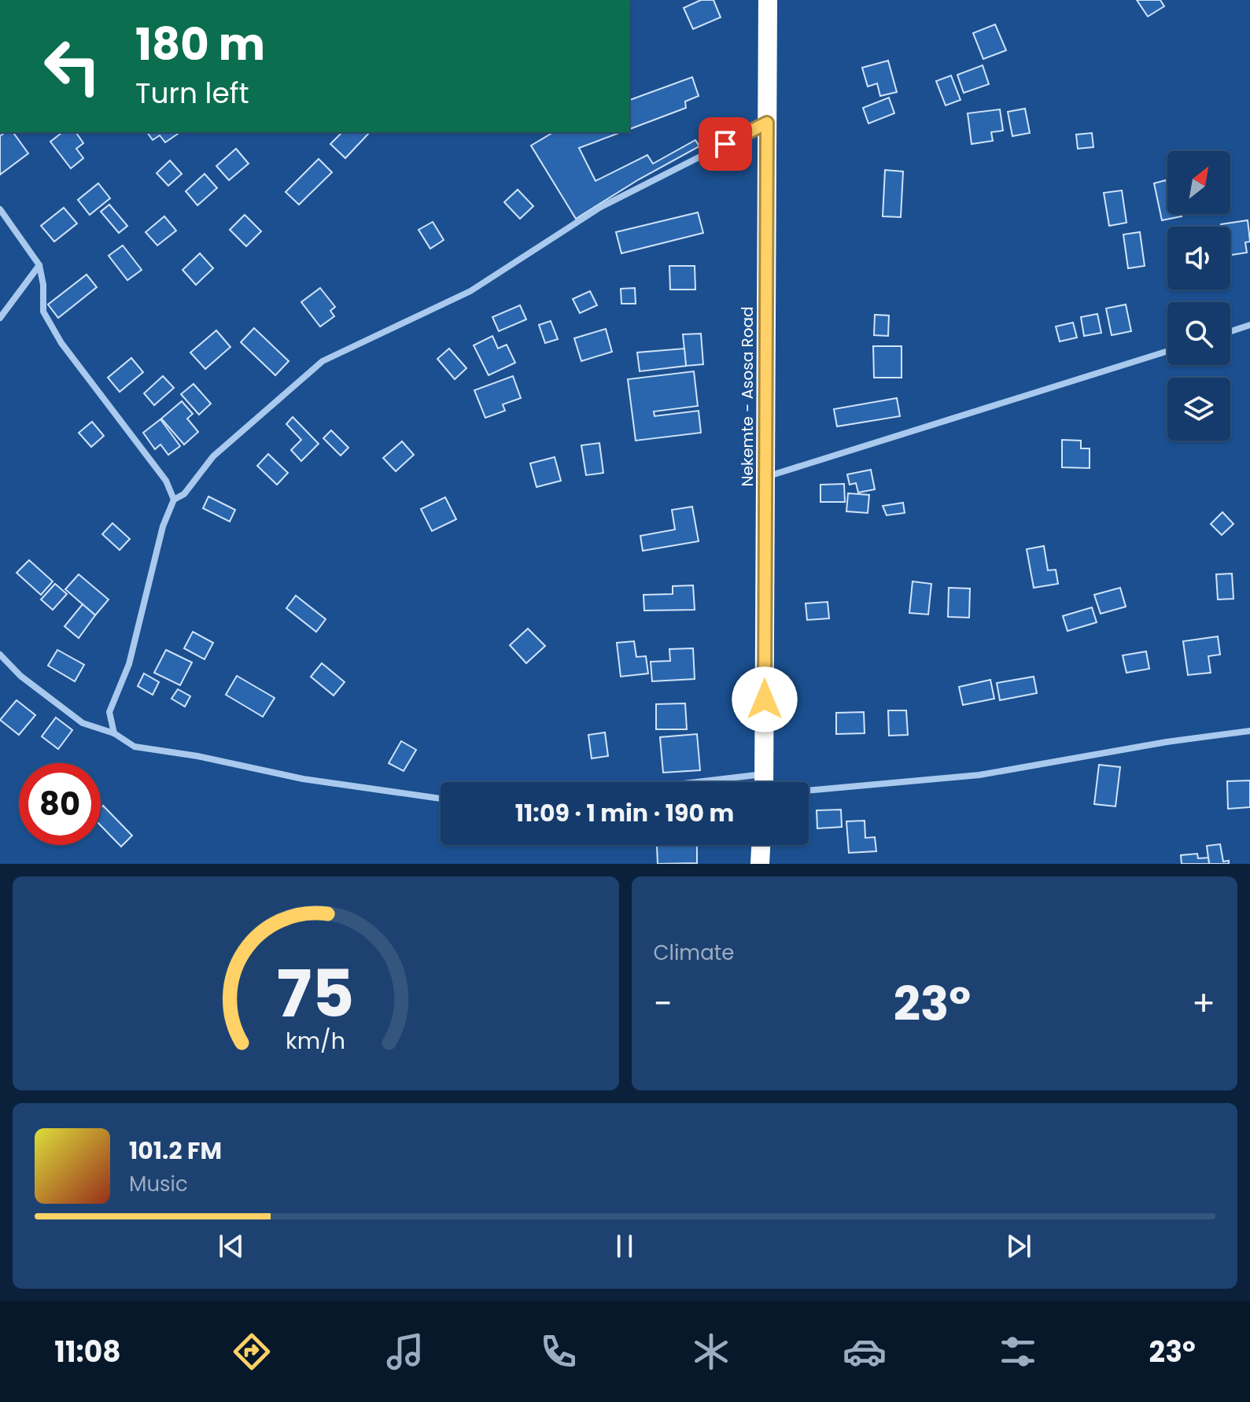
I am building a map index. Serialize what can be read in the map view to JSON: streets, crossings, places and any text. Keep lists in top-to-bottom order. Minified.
{"streets":{"highway":["Nekemte - Asosa Road"]},"north":"top right","page":{"turn":["180 m","Turn left"],"limit":"80","trip":"11:09 · 1 min · 190 m","tile":"Climate","heat":["−","23°","+"],"song":["101.2 FM","Music"],"tabs":["11:08","23°"],"gauge":["75","km/h"]}}
